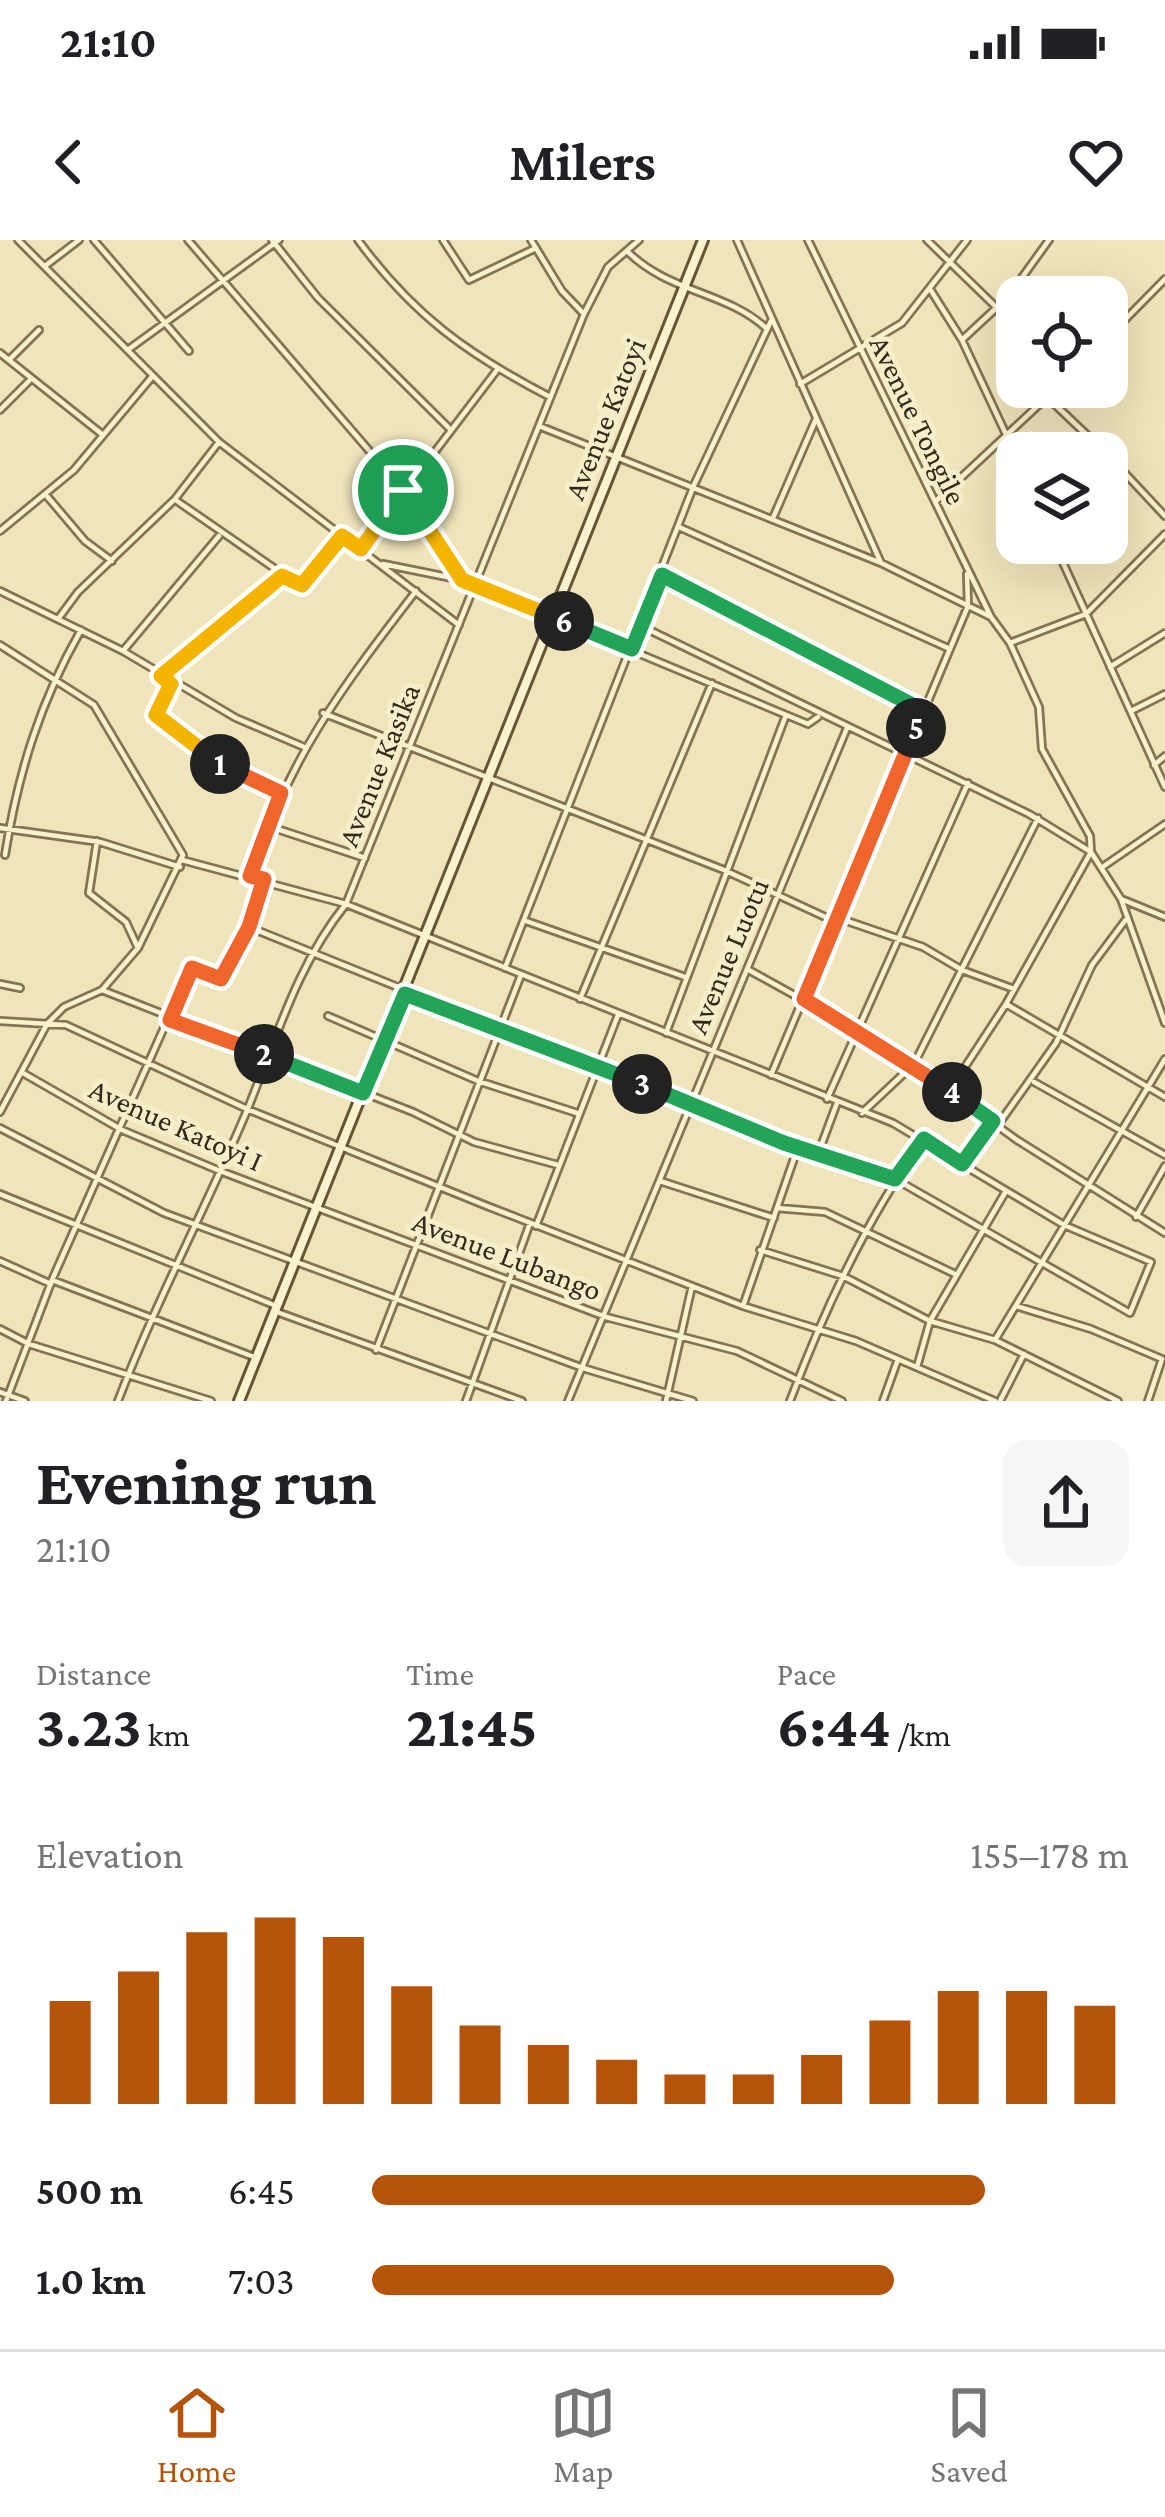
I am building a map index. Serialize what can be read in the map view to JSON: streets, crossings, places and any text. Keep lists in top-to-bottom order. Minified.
{"streets":{"street":["Avenue Katoyi","Avenue Tongile","Avenue Kasika","Avenue Luotu","Avenue Katoyi I","Avenue Lubango"]},"crossings":[["Avenue Katoyi","Avenue Katoyi I"],["Avenue Katoyi","Avenue Lubango"],["Avenue Kasika","Avenue Katoyi I"],["Avenue Luotu","Avenue Lubango"],["Avenue Katoyi I","Avenue Lubango"]],"page":{"status":"21:10","header":"Milers","pins":["6","5","1","2","3","4"],"heading":["Evening run","21:10"],"stats":[["Distance","3.23 km"],["Time","21:45"],["Pace","6:44 /km"]],"chart":["Elevation","155–178 m"],"list":[{"name":"500 m","note":"6:45"},{"name":"1.0 km","note":"7:03"}],"tabs":["Home","Map","Saved"]}}
